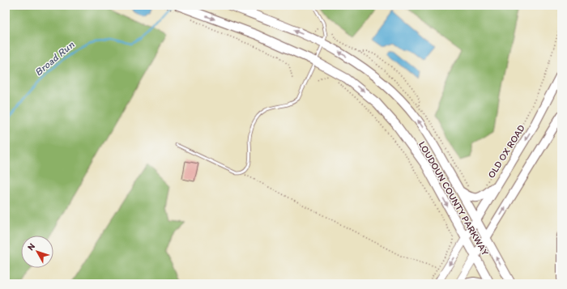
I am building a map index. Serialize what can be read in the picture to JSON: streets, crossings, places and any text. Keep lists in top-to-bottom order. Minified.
{"streets":{"main road":["OLD OX ROAD","LOUDOUN COUNTY PARKWAY"]},"crossings":[["OLD OX ROAD","LOUDOUN COUNTY PARKWAY"]],"water":["Broad Run"],"north":"top left"}
